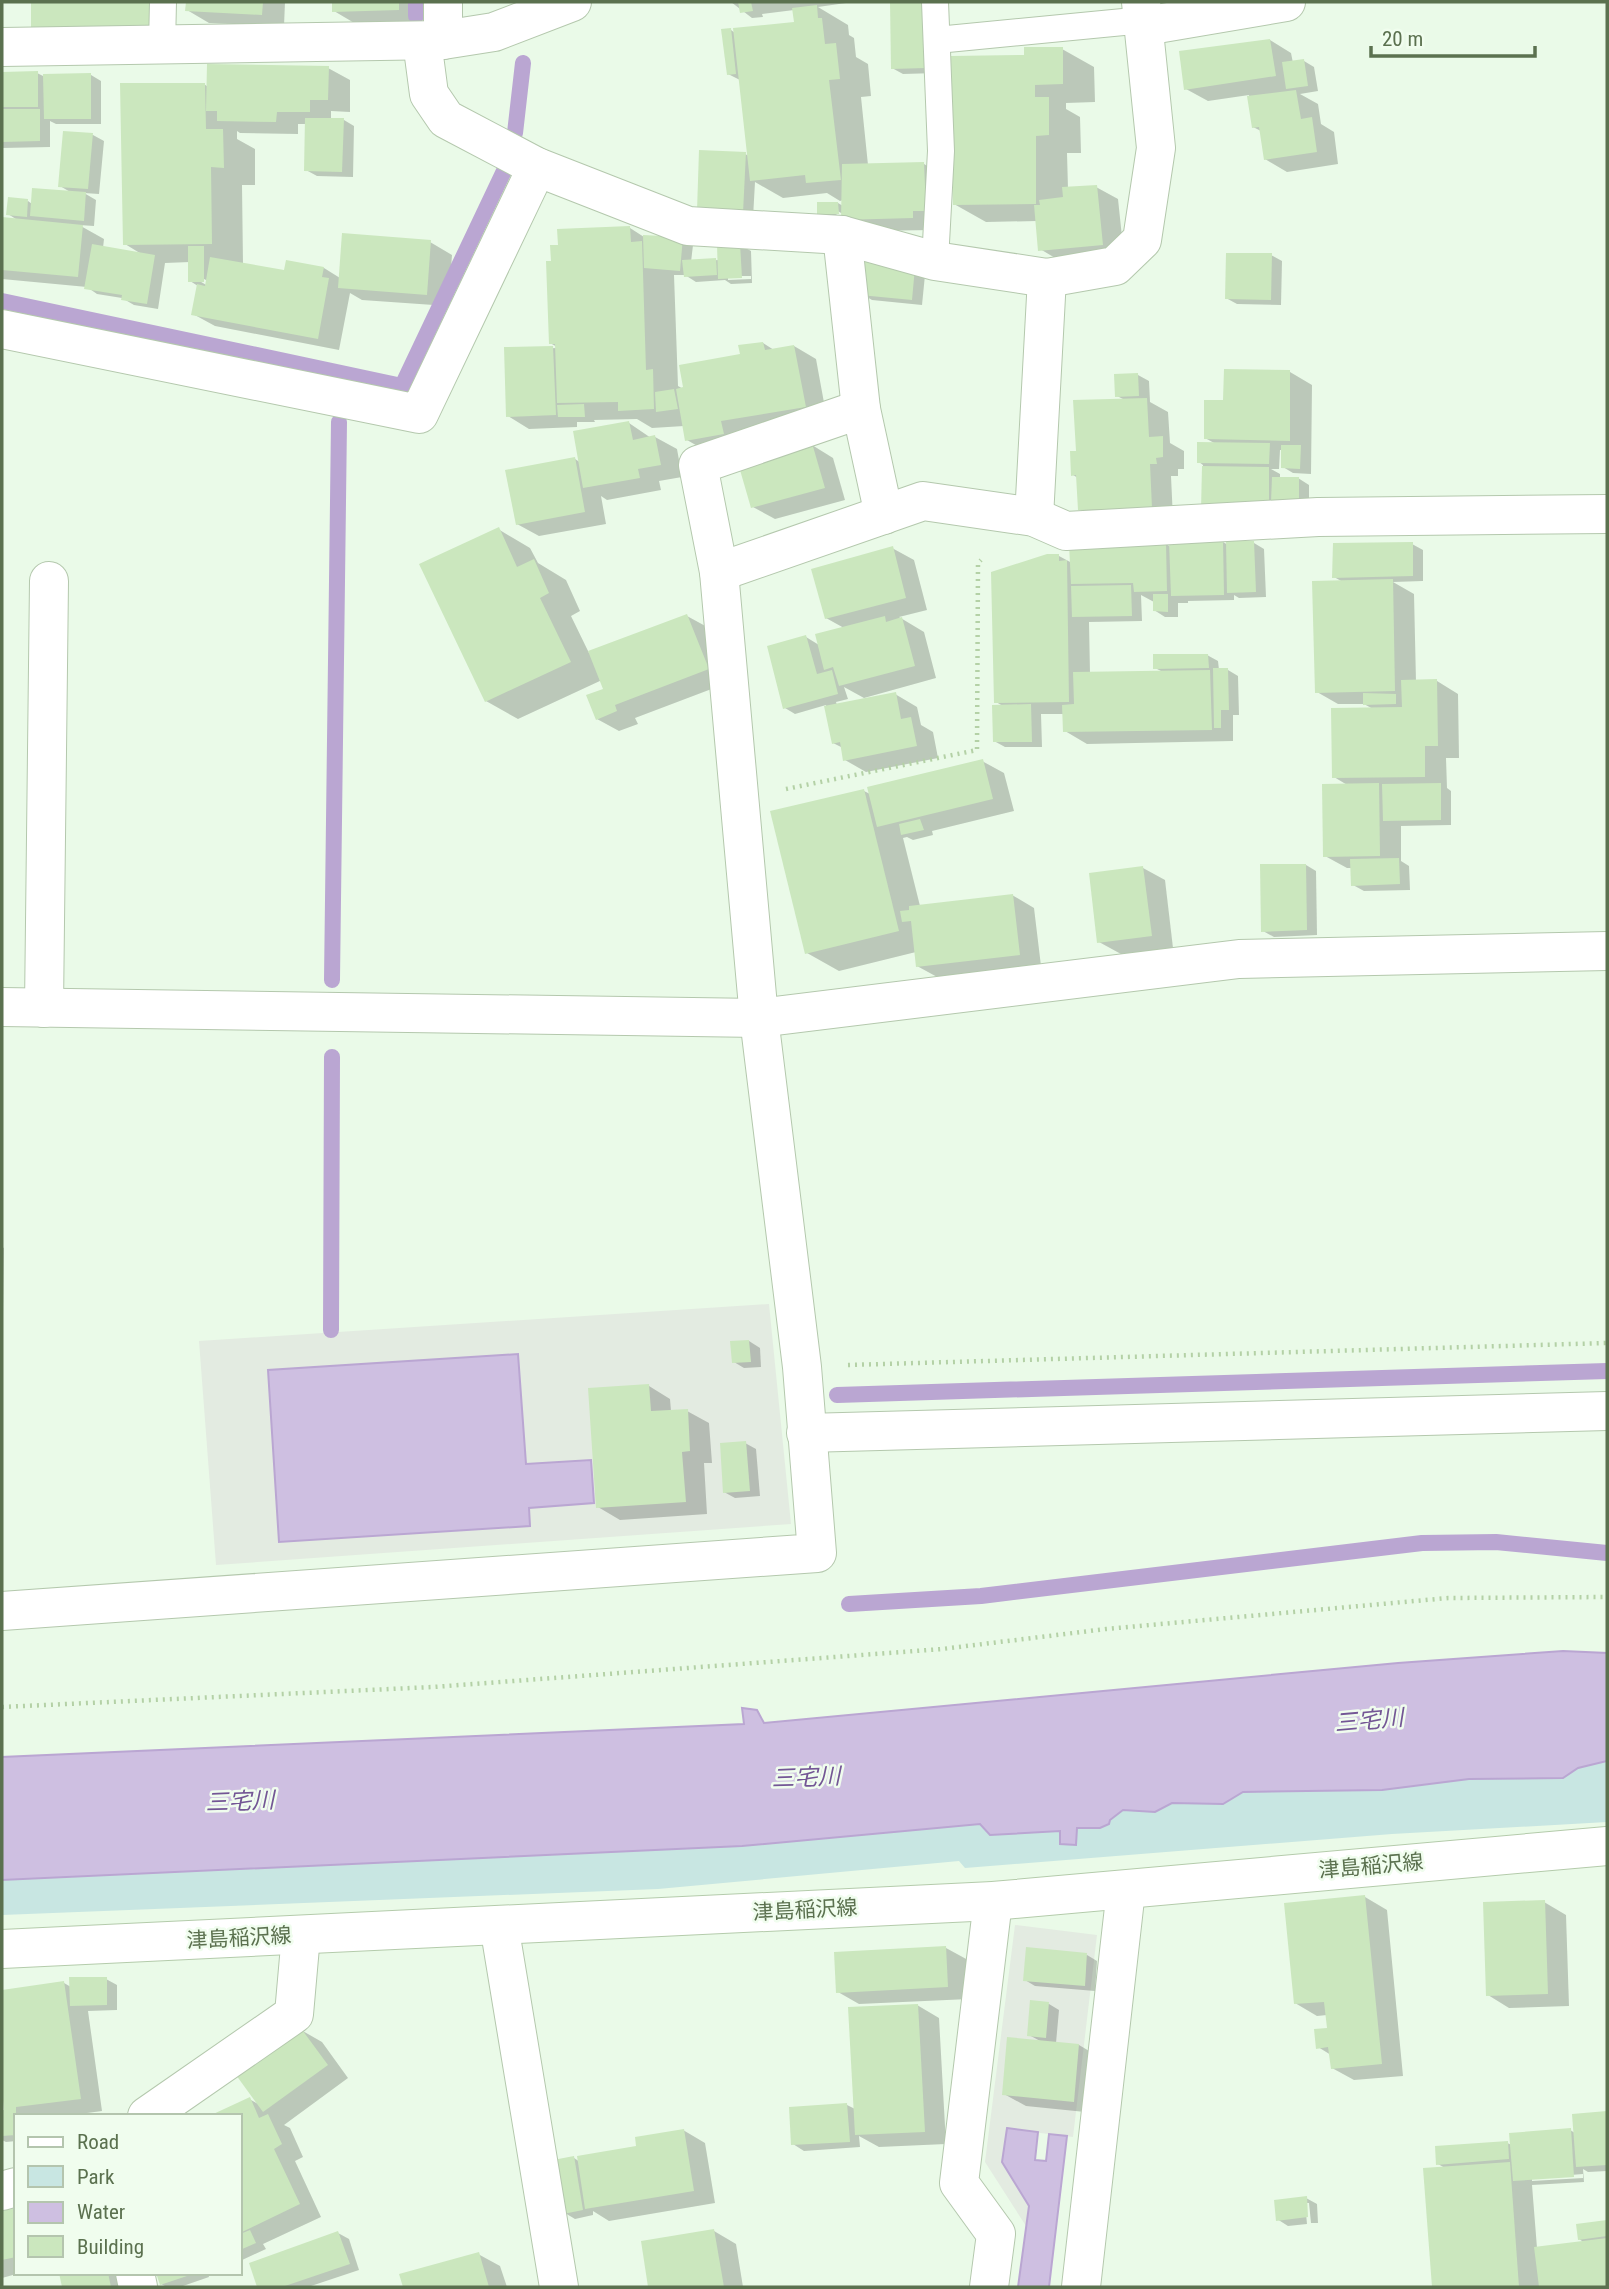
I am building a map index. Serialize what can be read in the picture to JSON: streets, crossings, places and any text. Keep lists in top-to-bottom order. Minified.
{"streets":{"street":["津島稲沢線"]},"water":["三宅川"],"legend":["Road","Park","Water","Building"],"scale_bar":"20 m"}
